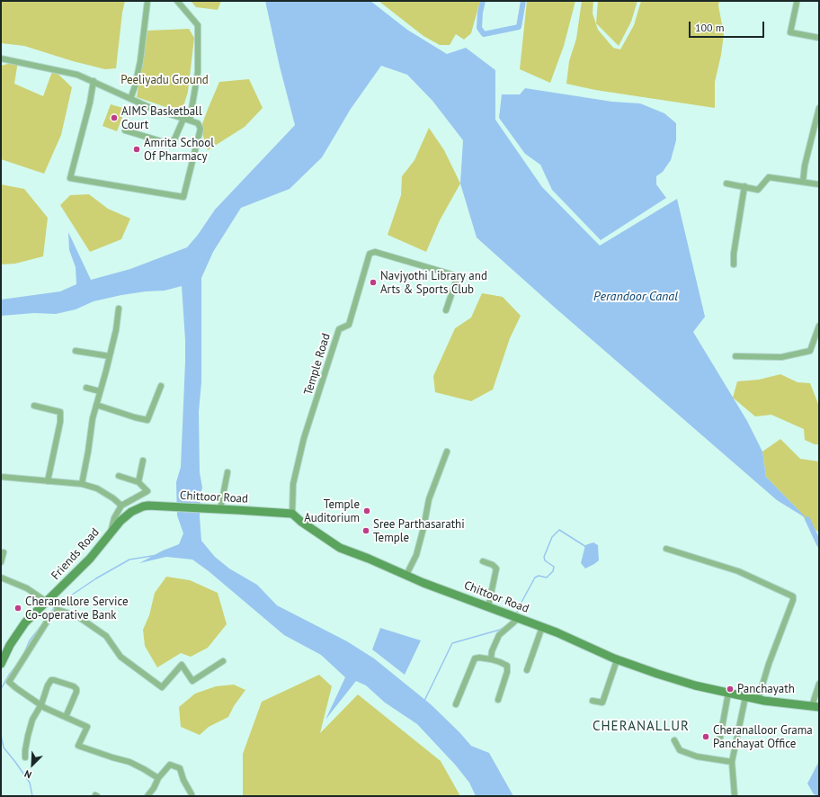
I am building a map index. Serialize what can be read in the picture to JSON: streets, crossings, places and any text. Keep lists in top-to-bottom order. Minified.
{"streets":{"main road":["Chittoor Road","Friends Road"],"street":["Temple Road"]},"crossings":[["Temple Road","Chittoor Road"],["Chittoor Road","Friends Road"]],"districts":["CHERANALLUR"],"water":["Perandoor Canal"],"parks":["Peeliyadu Ground"],"places":["AIMS Basketball Court","Amrita School Of Pharmacy","Navjyothi Library and Arts & Sports Club","Temple Auditorium","Sree Parthasarathi Temple","Cheranellore Service Co-operative Bank","Panchayath","Cheranalloor Grama Panchayat Office"],"scale_bar":"100 m","north":"bottom left"}
